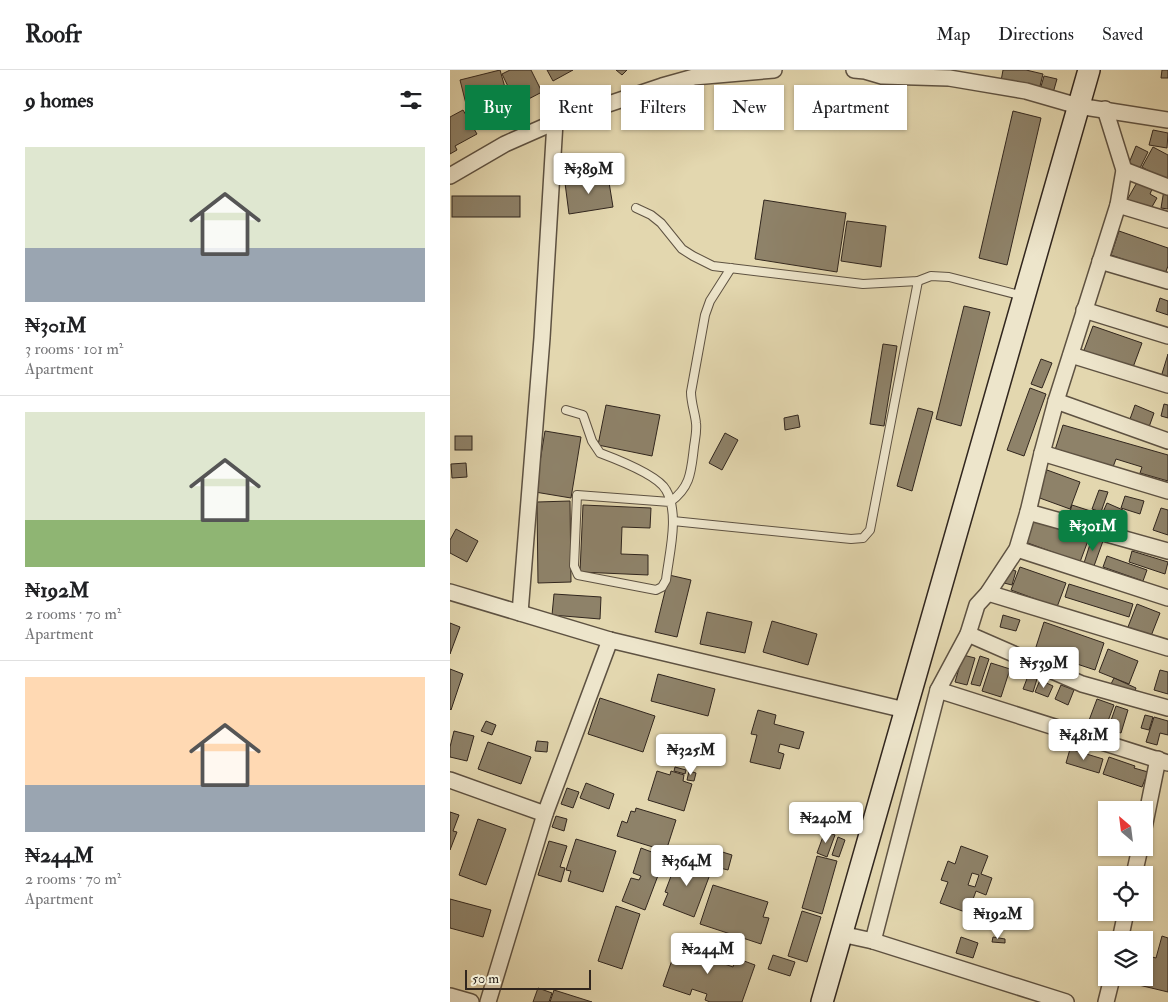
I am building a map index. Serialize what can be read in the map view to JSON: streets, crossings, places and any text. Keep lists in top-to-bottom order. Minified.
{"scale_bar":"50 m","north":"top left","page":{"header":"Roofr","nav":["Map","Directions","Saved"],"heading":"9 homes","chip":["Buy","Rent","Filters","New","Apartment"],"list":[{"name":"₦301M","note":"3 rooms · 101 m² · Apartment"},{"name":"₦192M","note":"2 rooms · 70 m² · Apartment"},{"name":"₦244M","note":"2 rooms · 70 m² · Apartment"}],"price":["₦389M","₦301M","₦539M","₦481M","₦325M","₦240M","₦364M","₦192M","₦244M"],"scale":"50 m"}}
